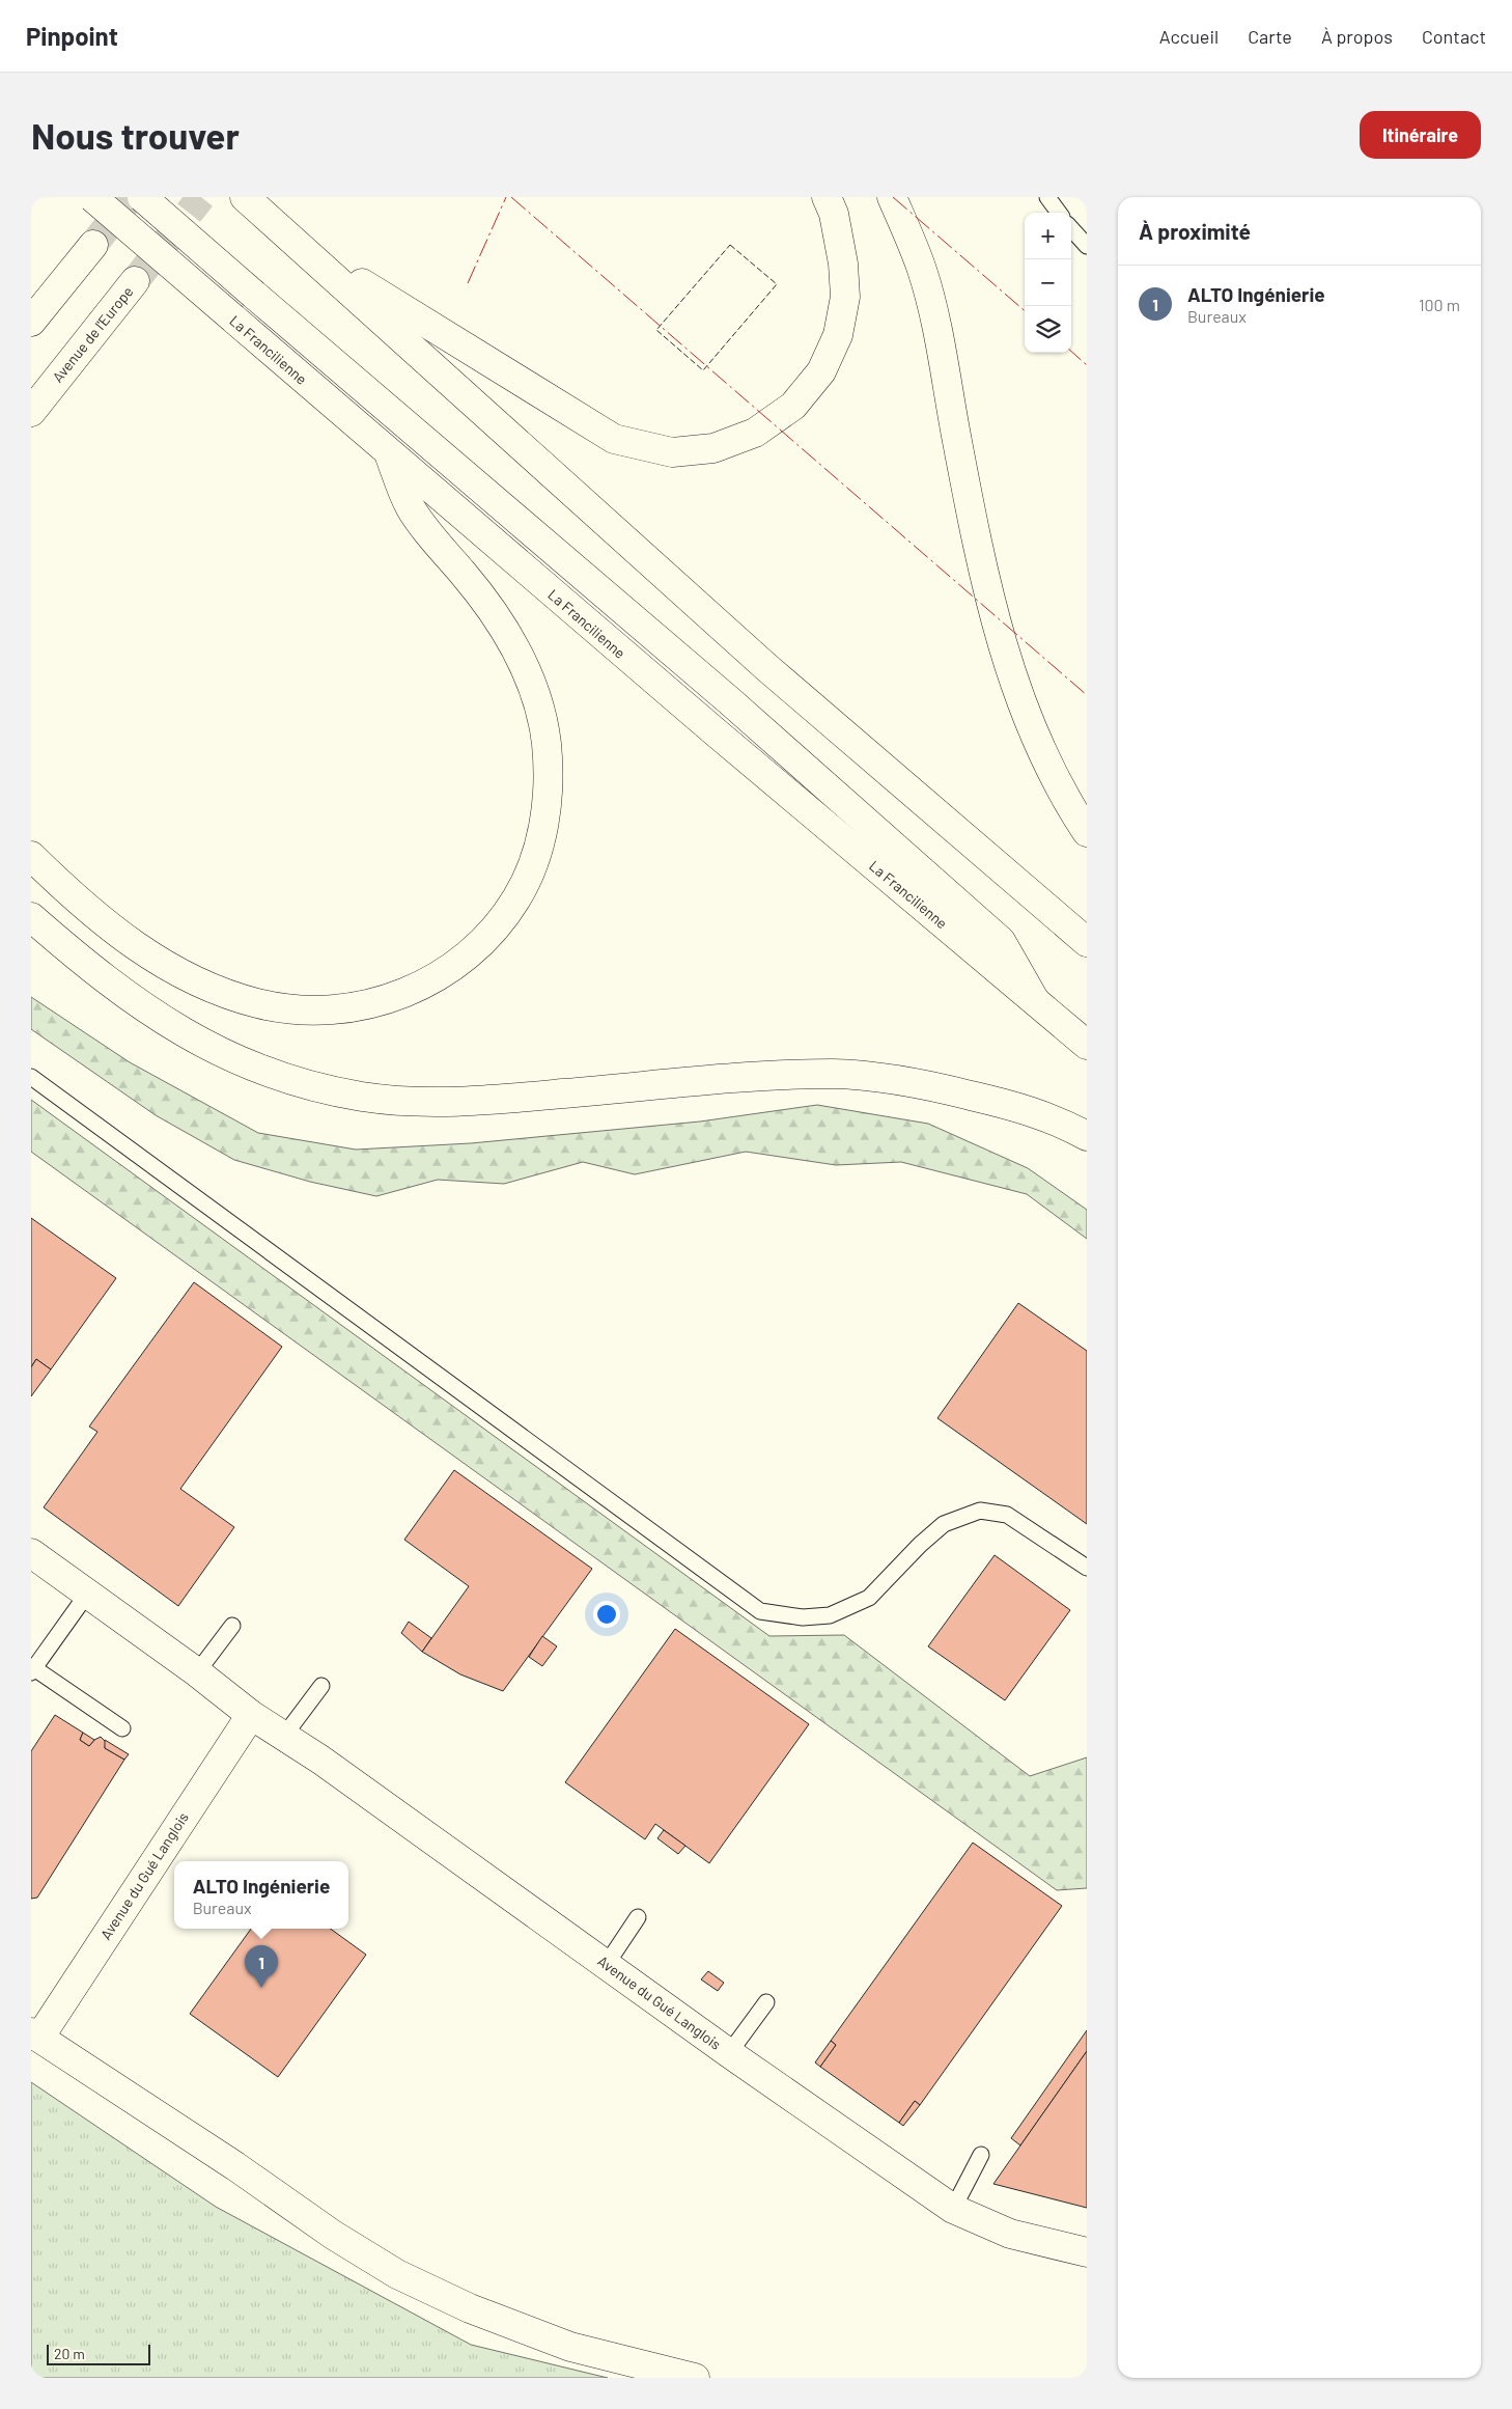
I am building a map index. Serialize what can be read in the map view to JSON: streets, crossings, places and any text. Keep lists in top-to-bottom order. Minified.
{"streets":{"main road":["Avenue de l'Europe","La Francilienne","Avenue du Gué Langlois"]},"scale_bar":"20 m","page":{"header":"Pinpoint","nav":["Accueil","Carte","À propos","Contact"],"buttons":"Itinéraire","title":"Nous trouver","heading":"À proximité","map_buttons":["+","−"],"list":[{"mark":"1","name":"ALTO Ingénierie","note":"Bureaux","value":"100 m"}],"popup":["ALTO Ingénierie","Bureaux"],"pins":"1","scale":"20 m"}}
